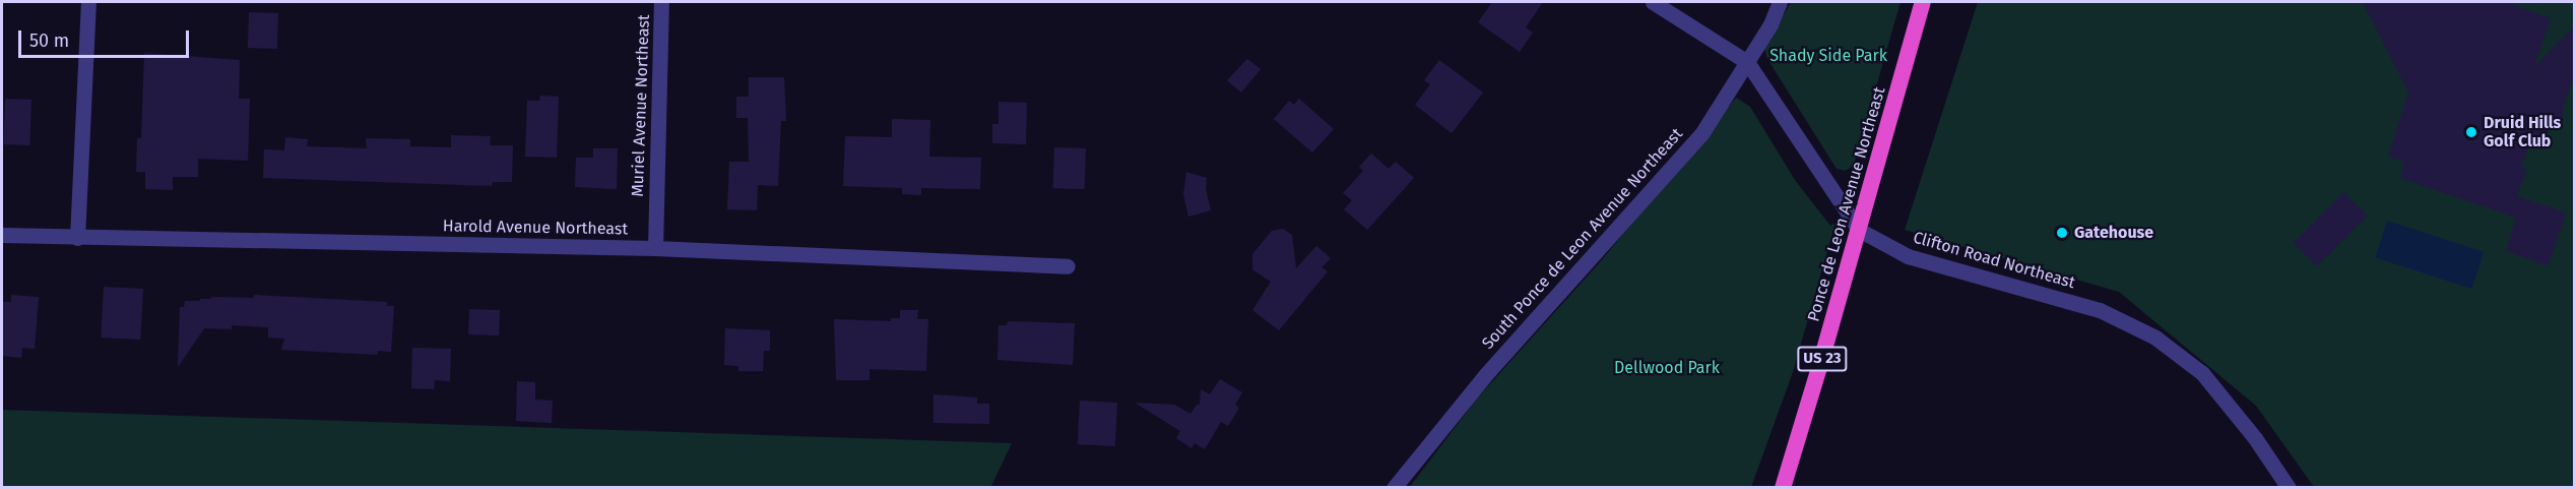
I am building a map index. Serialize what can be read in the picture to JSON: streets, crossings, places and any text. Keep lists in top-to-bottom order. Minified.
{"streets":{"highway":["Ponce de Leon Avenue Northeast","US 23"],"street":["Muriel Avenue Northeast","Harold Avenue Northeast","South Ponce de Leon Avenue Northeast","Clifton Road Northeast"]},"crossings":[["Muriel Avenue Northeast","Harold Avenue Northeast"],["Ponce de Leon Avenue Northeast","Clifton Road Northeast"],["South Ponce de Leon Avenue Northeast","Clifton Road Northeast"]],"parks":["Shady Side Park","Dellwood Park"],"places":["Druid Hills Golf Club","Gatehouse"],"scale_bar":"50 m"}
